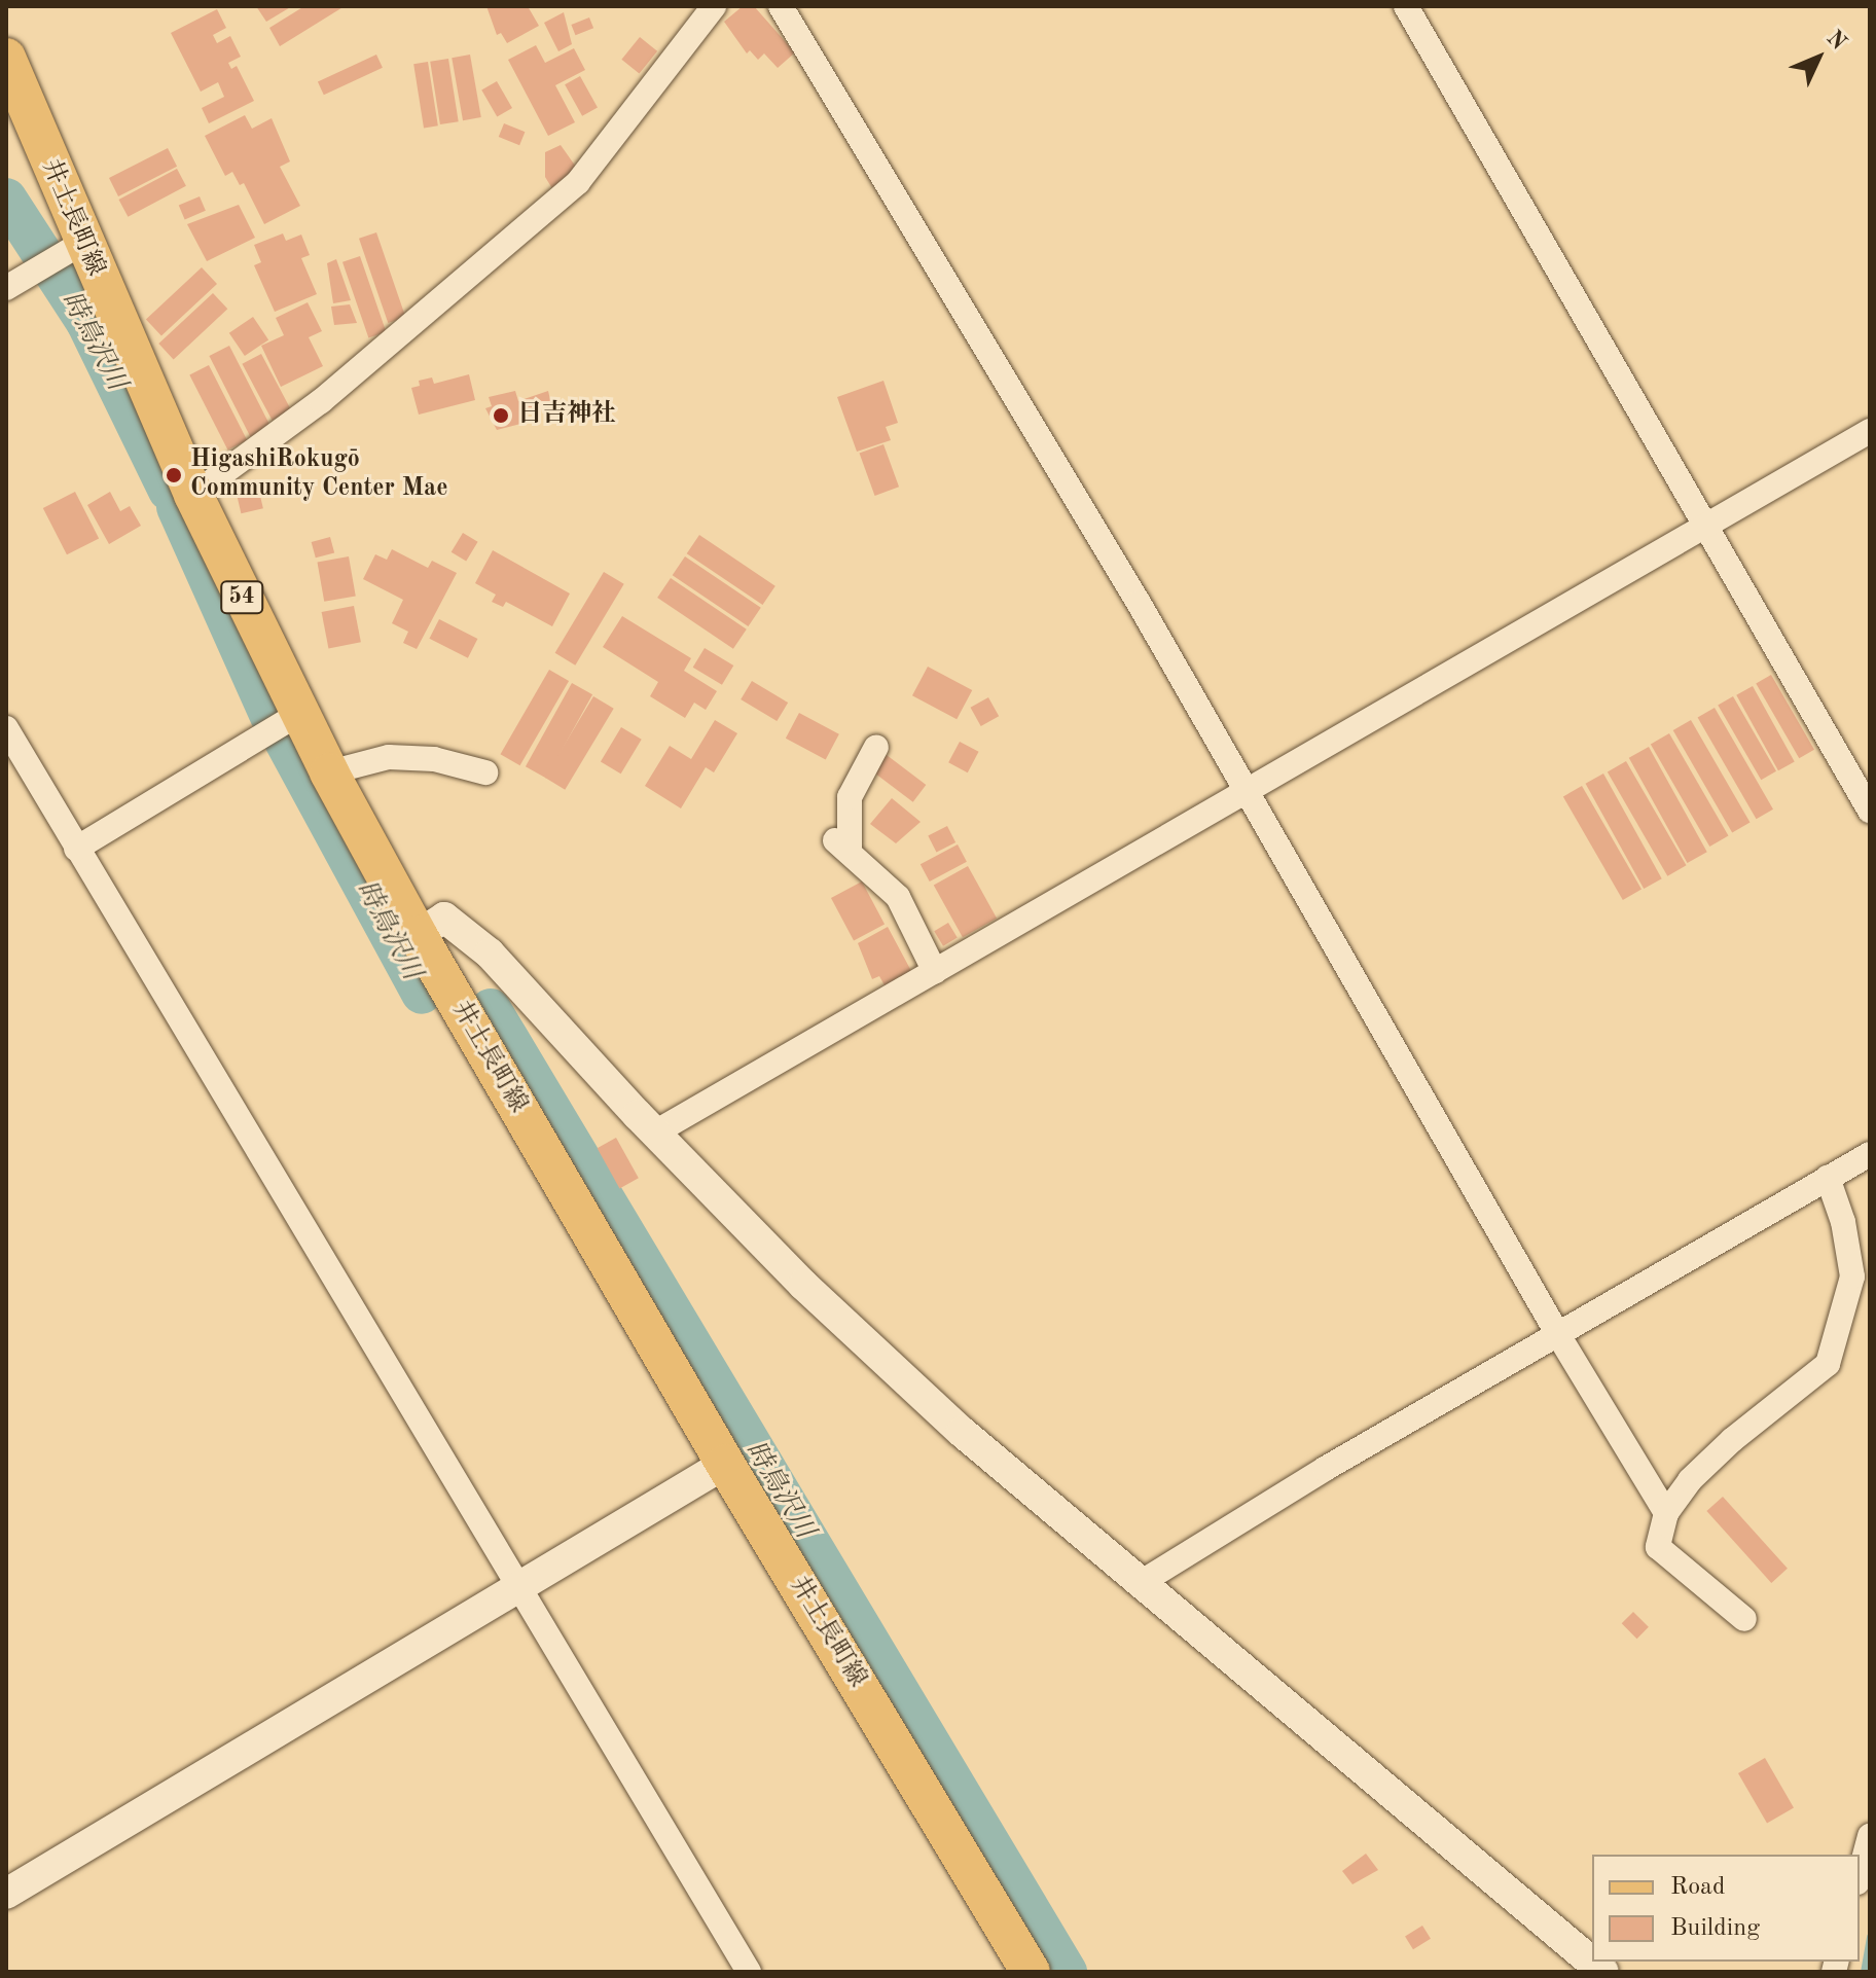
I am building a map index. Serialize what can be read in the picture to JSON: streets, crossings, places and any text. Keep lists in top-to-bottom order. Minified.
{"streets":{"main road":["井土長町線","54"]},"water":["時鳥沢川"],"places":["日吉神社","HigashiRokugō Community Center Mae"],"legend":["Road","Building"],"north":"top right"}
